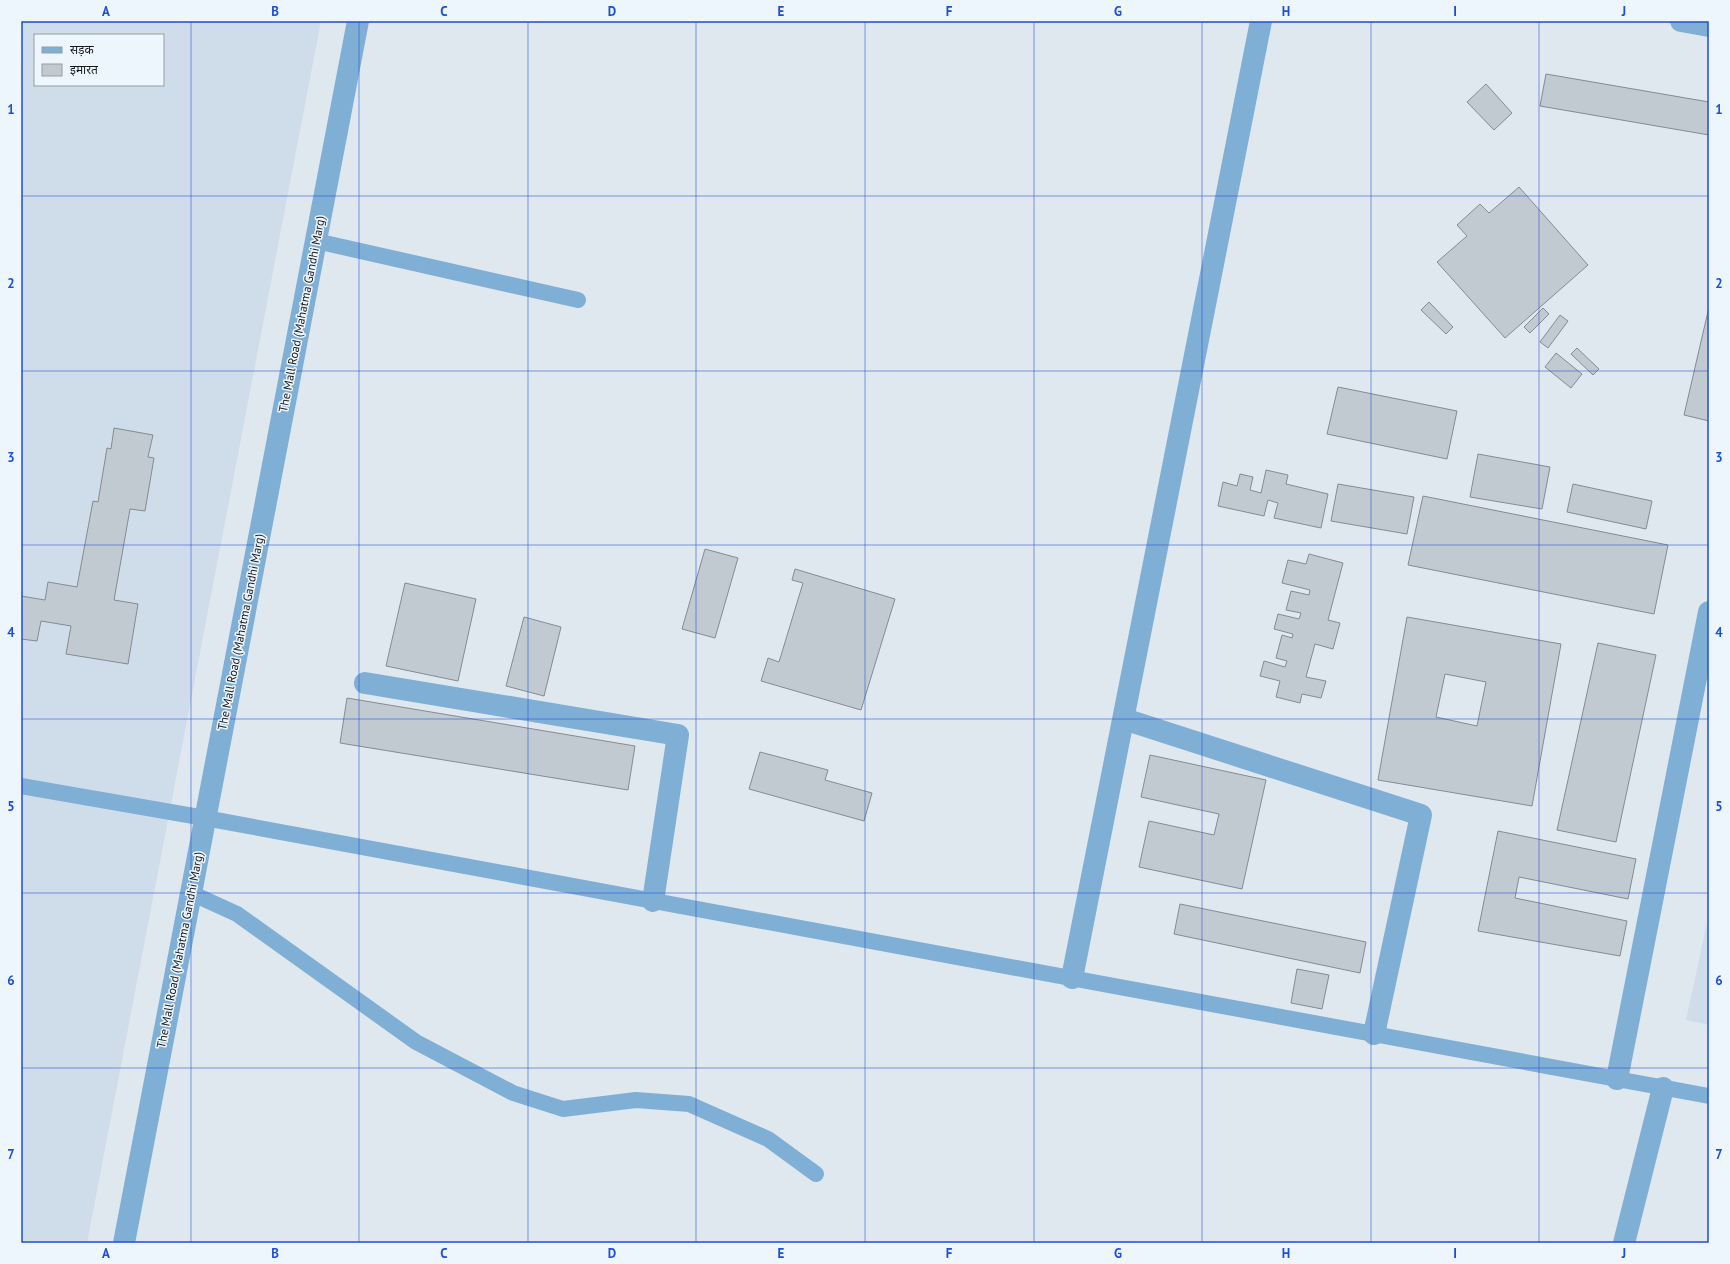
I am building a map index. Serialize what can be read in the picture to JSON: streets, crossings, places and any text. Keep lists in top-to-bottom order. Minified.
{"streets":{"street":["The Mall Road (Mahatma Gandhi Marg)"]},"legend":["सड़क","इमारत"],"grid":{"columns":["A","B","C","D","E","F","G","H","I","J"],"rows":["1","2","3","4","5","6","7"]}}
